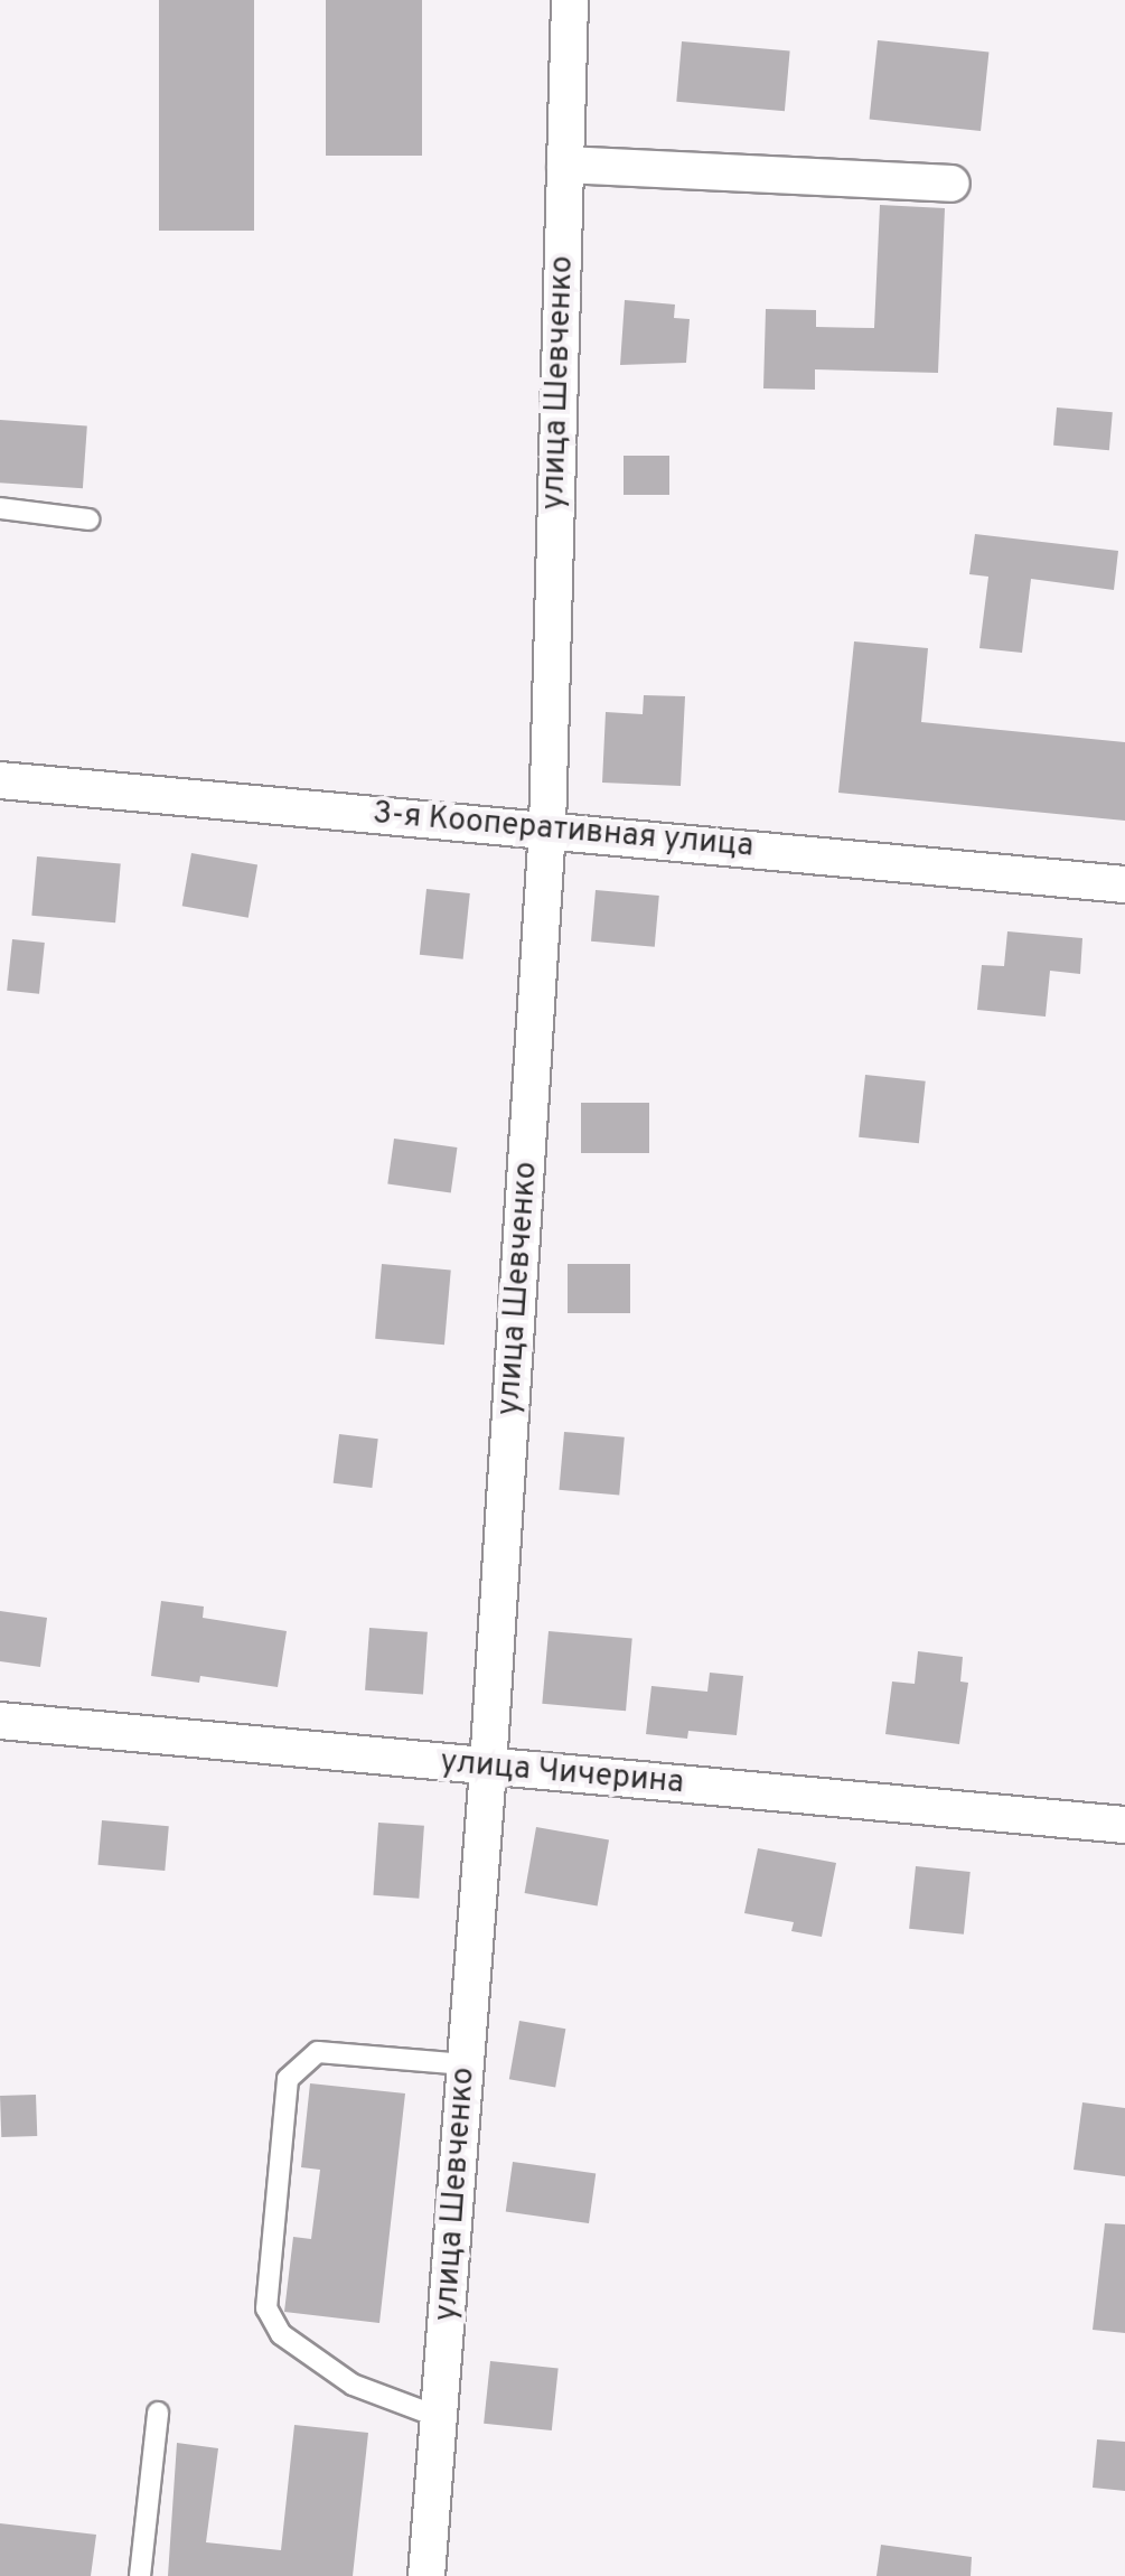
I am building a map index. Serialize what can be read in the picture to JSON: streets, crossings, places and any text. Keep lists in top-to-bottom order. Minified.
{"streets":{"street":["улица Шевченко","3-я Кооперативная улица","улица Чичерина"]},"crossings":[["улица Шевченко","3-я Кооперативная улица"],["улица Шевченко","улица Чичерина"]]}
